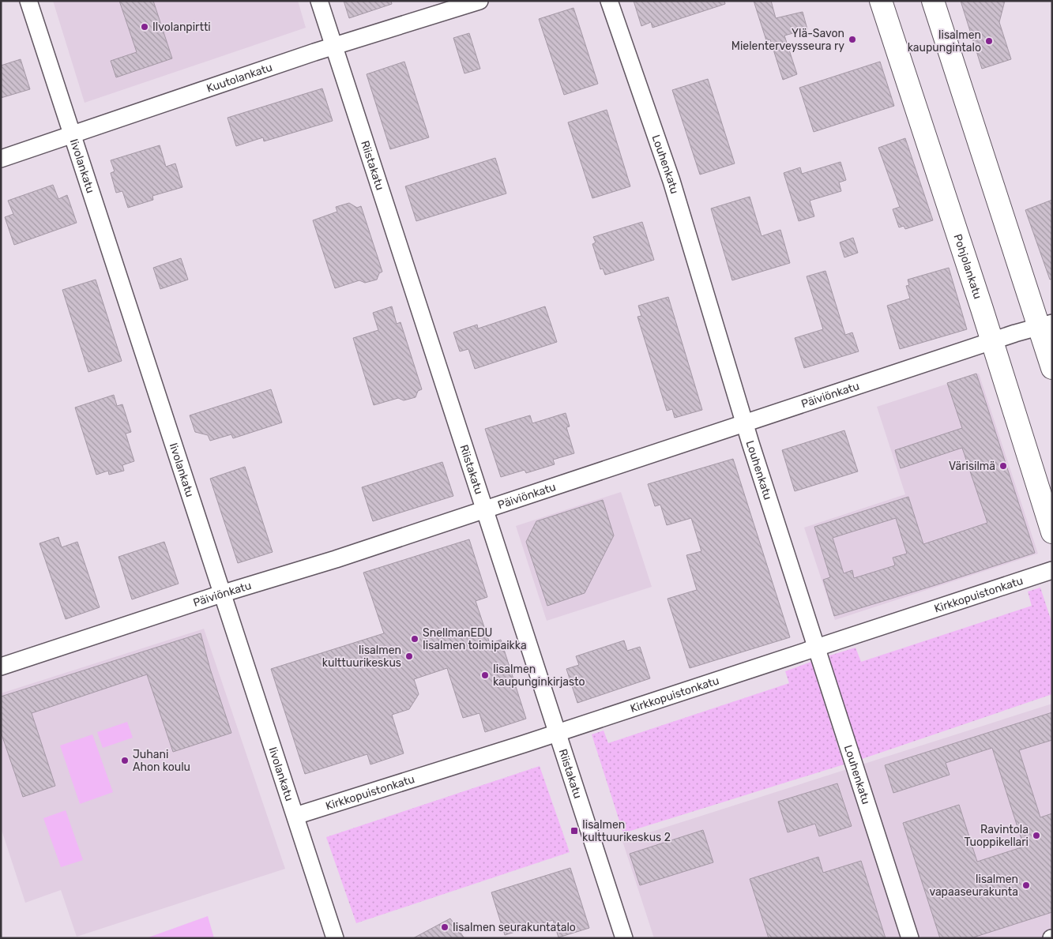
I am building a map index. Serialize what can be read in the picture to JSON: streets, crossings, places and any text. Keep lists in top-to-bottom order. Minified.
{"streets":{"main road":["Pohjolankatu"],"street":["Kuutolankatu","Louhenkatu","Riistakatu","Iivolankatu","Päiviönkatu","Kirkkopuistonkatu"]},"crossings":[["Kuutolankatu","Riistakatu"],["Kuutolankatu","Iivolankatu"],["Louhenkatu","Päiviönkatu"],["Louhenkatu","Kirkkopuistonkatu"],["Riistakatu","Päiviönkatu"],["Riistakatu","Kirkkopuistonkatu"],["Iivolankatu","Päiviönkatu"],["Iivolankatu","Kirkkopuistonkatu"],["Pohjolankatu","Päiviönkatu"]],"places":{"other":["Ilvolanpirtti","Ylä-Savon Mielenterveysseura ry","Iisalmen kaupungintalo","Värisilmä","SnellmanEDU Iisalmen toimipaikka","Iisalmen kulttuurikeskus","Iisalmen kaupunginkirjasto","Juhani Ahon koulu","Ravintola Tuoppikellari","Iisalmen vapaaseurakunta","Iisalmen seurakuntatalo"],"transit":["Iisalmen kulttuurikeskus 2"]}}
